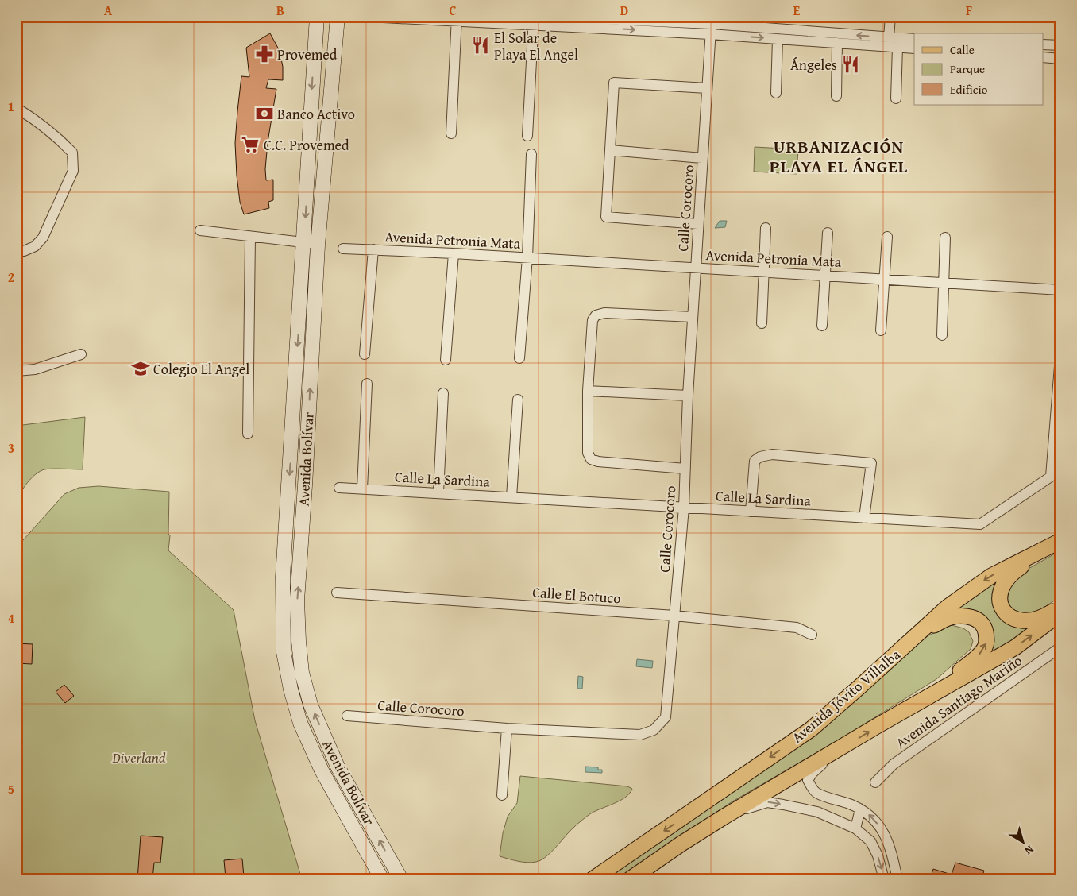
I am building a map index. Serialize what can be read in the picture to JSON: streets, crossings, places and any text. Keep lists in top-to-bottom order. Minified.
{"streets":{"main road":["Avenida Jóvito Villalba"],"street":["Calle Corocoro","Avenida Petronia Mata","Avenida Bolívar","Calle La Sardina","Calle El Botuco","Avenida Santiago Mariño"]},"crossings":[["Calle Corocoro","Avenida Petronia Mata"],["Calle Corocoro","Calle La Sardina"],["Calle Corocoro","Calle El Botuco"]],"districts":["URBANIZACIÓN PLAYA EL ÁNGEL"],"parks":["Diverland"],"places":{"restaurant":["El Solar de Playa El Angel","Ángeles"],"pharmacy":["Provemed"],"bank":["Banco Activo"],"supermarket":["C.C. Provemed"],"school or university":["Colegio El Angel"]},"legend":["Calle","Parque","Edificio"],"north":"bottom right","grid":{"columns":["A","B","C","D","E","F"],"rows":["1","2","3","4","5"]}}
